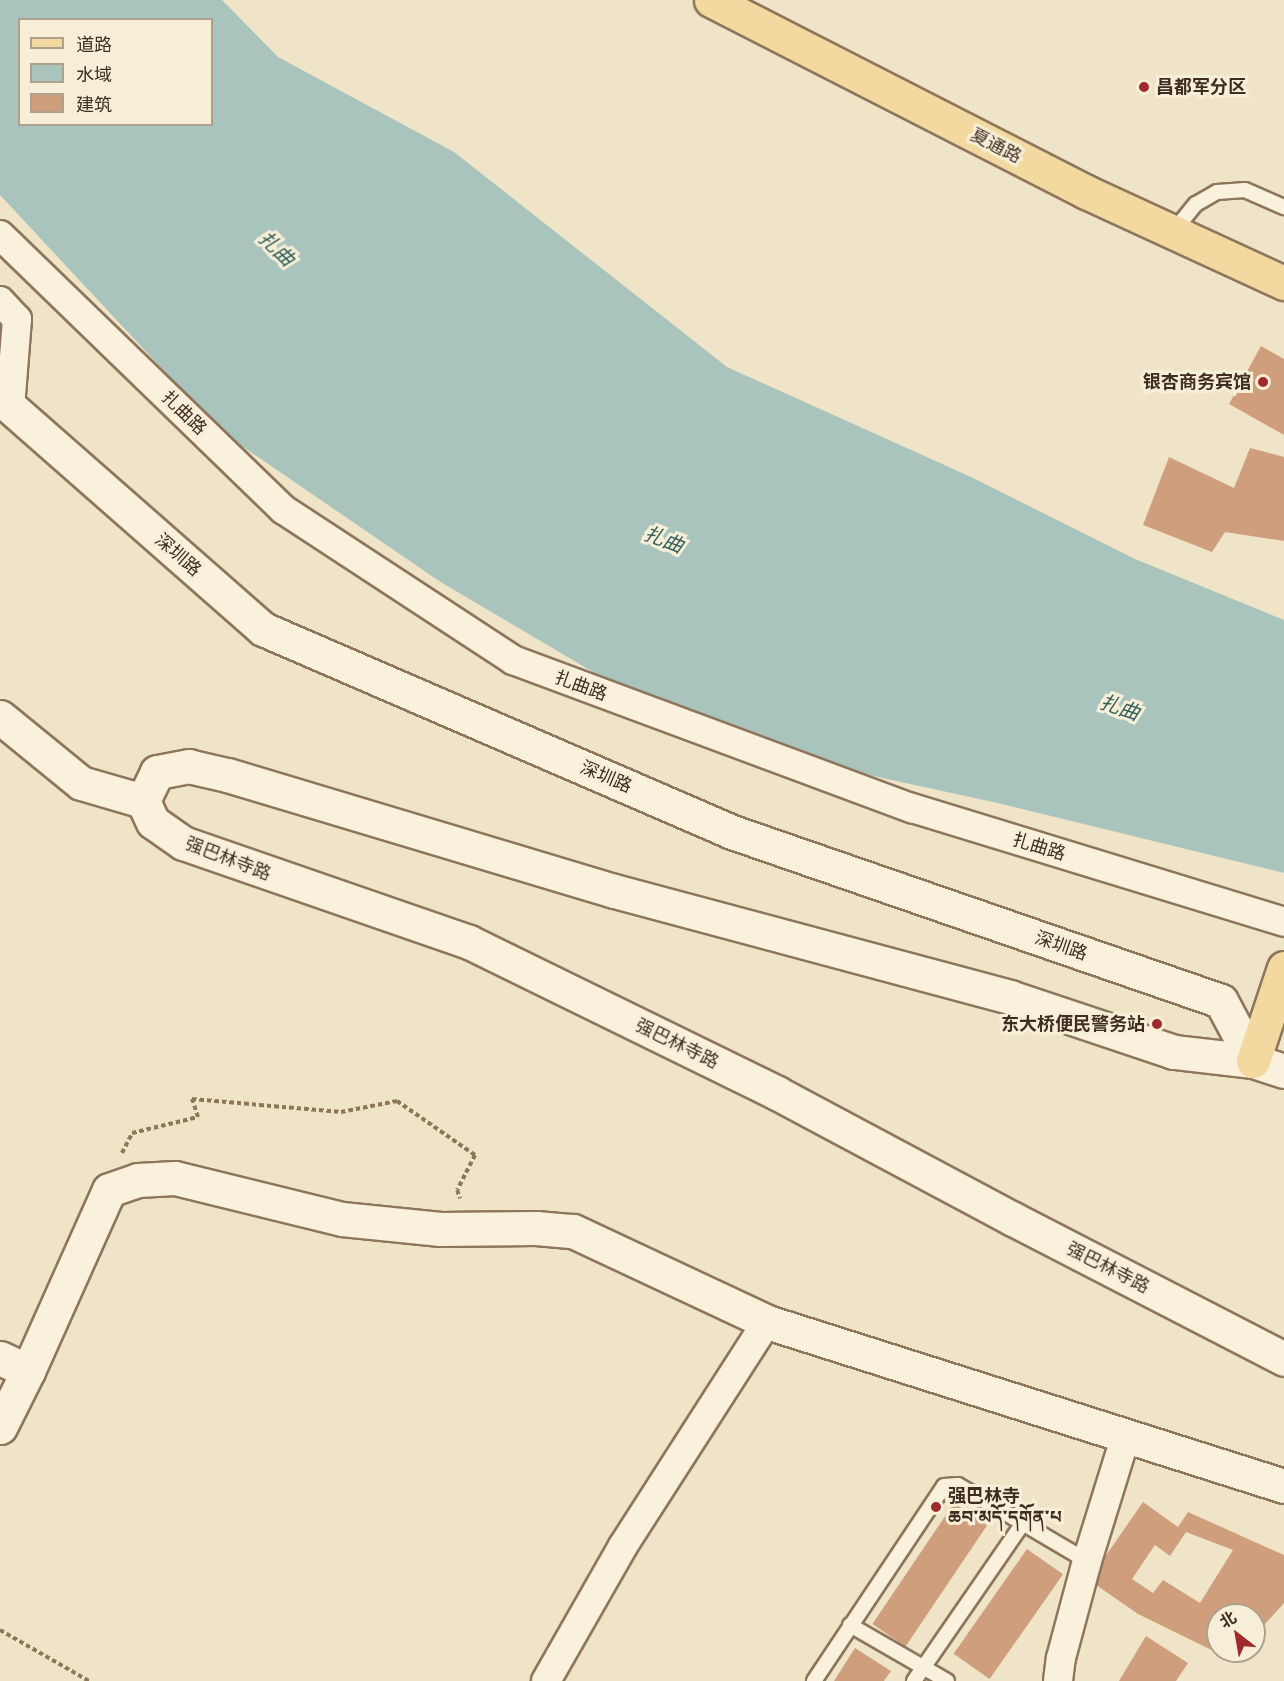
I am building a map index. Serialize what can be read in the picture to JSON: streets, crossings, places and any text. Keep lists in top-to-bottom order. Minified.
{"streets":{"main road":["夏通路"],"street":["扎曲路","深圳路","强巴林寺路"]},"water":["扎曲"],"places":["昌都军分区","银杏商务宾馆","东大桥便民警务站","强巴林寺 ཆབ་མདོ་དགོན་པ"],"legend":["道路","水域","建筑"],"north":"top left"}
